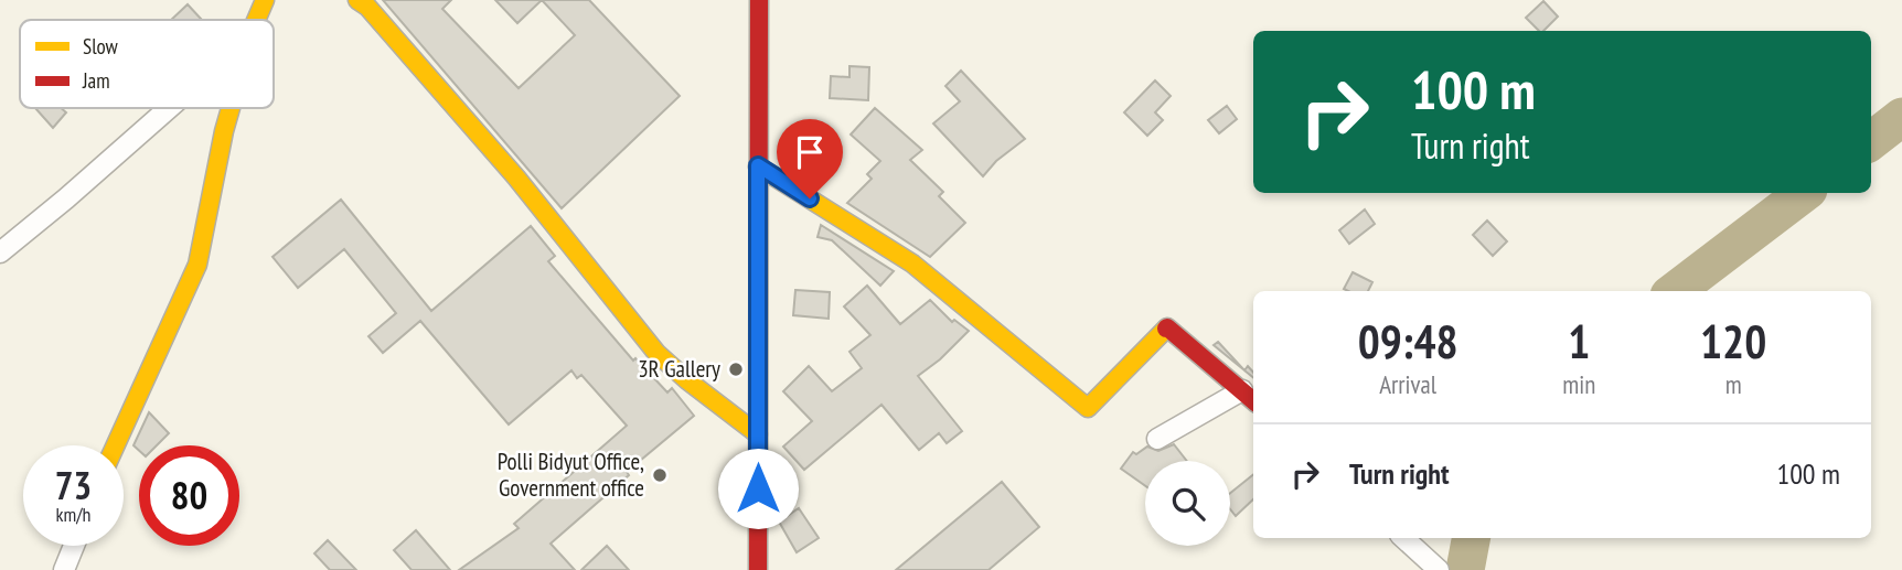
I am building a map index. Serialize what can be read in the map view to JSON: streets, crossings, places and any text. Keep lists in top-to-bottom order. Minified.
{"places":["3R Gallery","Polli Bidyut Office, Government office"],"legend":["Slow","Jam"],"page":{"turn":["100 m","Turn right"],"eta":["09:48","Arrival","1","min","120","m"],"list":[{"name":"Turn right","value":"100 m"}],"speed":"73 km/h","limit":"80"}}
